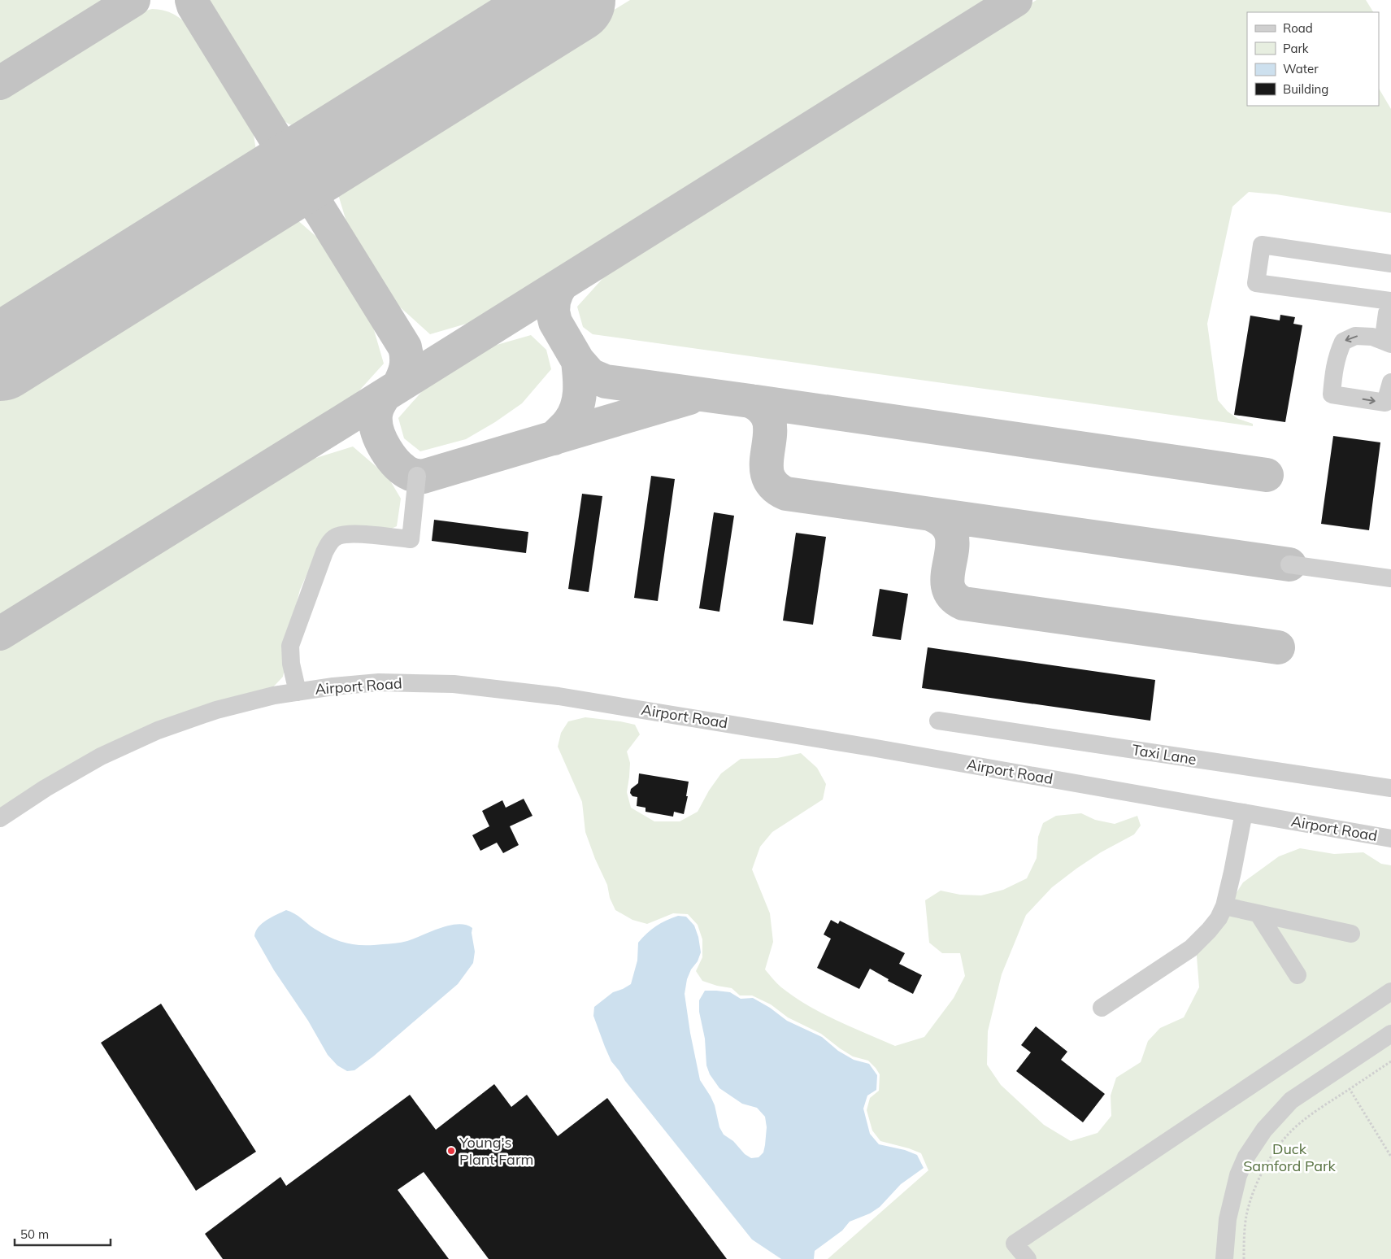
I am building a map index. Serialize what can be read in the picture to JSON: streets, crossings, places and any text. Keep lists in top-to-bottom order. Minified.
{"streets":{"street":["Airport Road","Taxi Lane"]},"parks":["Duck Samford Park"],"places":["Young's Plant Farm"],"legend":["Road","Park","Water","Building"],"scale_bar":"50 m"}
